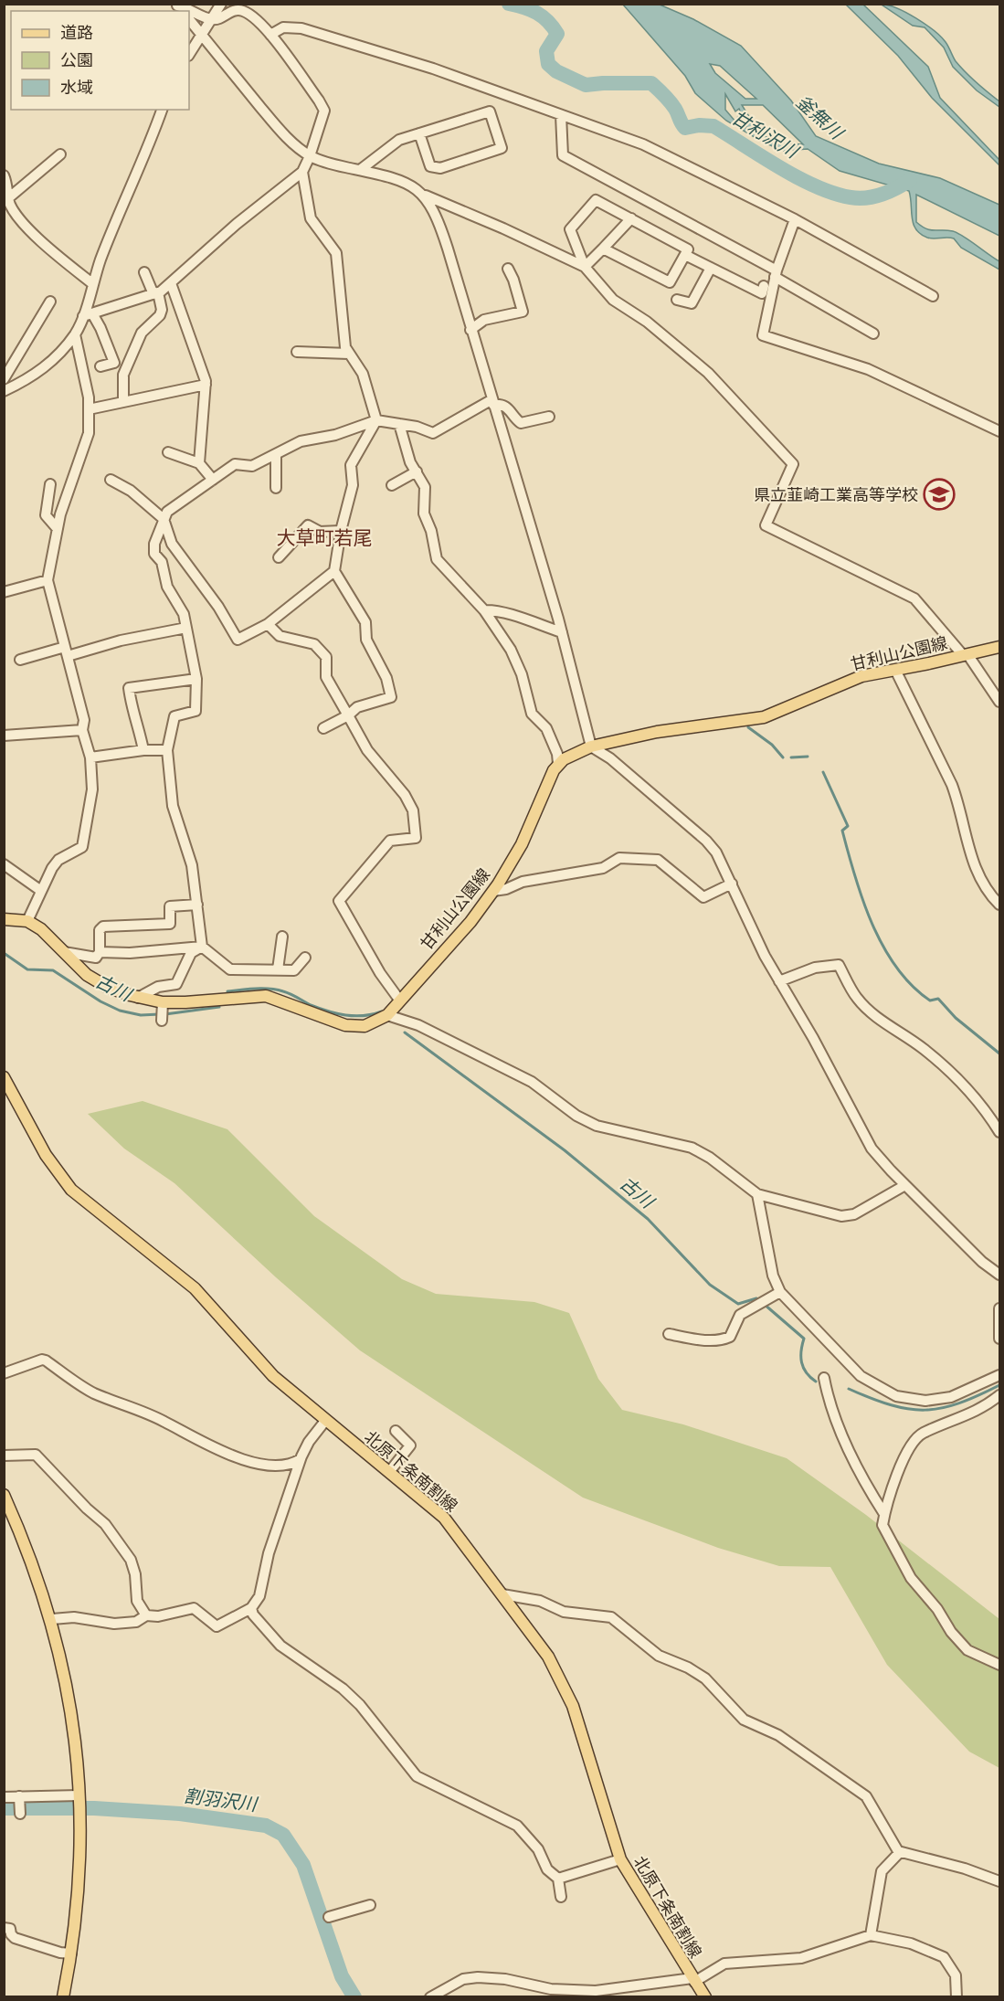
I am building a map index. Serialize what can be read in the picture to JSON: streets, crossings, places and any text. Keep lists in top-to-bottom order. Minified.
{"streets":{"main road":["甘利山公園線","北原下条南割線"]},"districts":["大草町若尾"],"water":["釜無川","甘利沢川","古川","割羽沢川"],"places":{"school or university":["県立韮崎工業高等学校"]},"legend":["道路","公園","水域"]}
